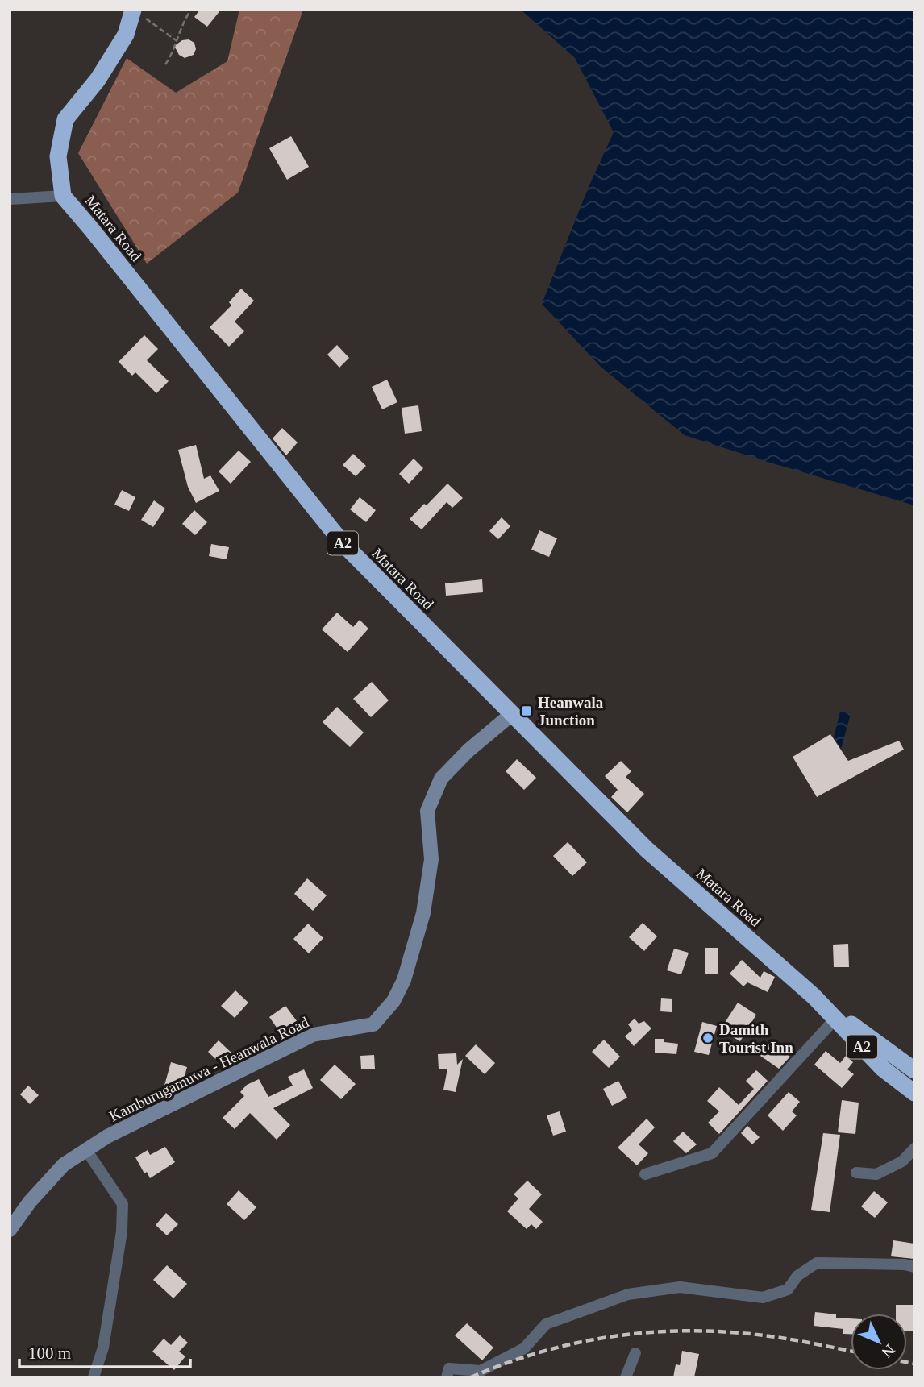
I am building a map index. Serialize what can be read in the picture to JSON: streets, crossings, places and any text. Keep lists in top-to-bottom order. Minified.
{"streets":{"highway":["Matara Road","A2"],"main road":["Kamburugamuwa - Heanwala Road"]},"crossings":[["Matara Road","Kamburugamuwa - Heanwala Road"]],"places":{"transit":["Heanwala Junction"],"other":["Damith Tourist Inn"]},"scale_bar":"100 m","north":"bottom right"}
